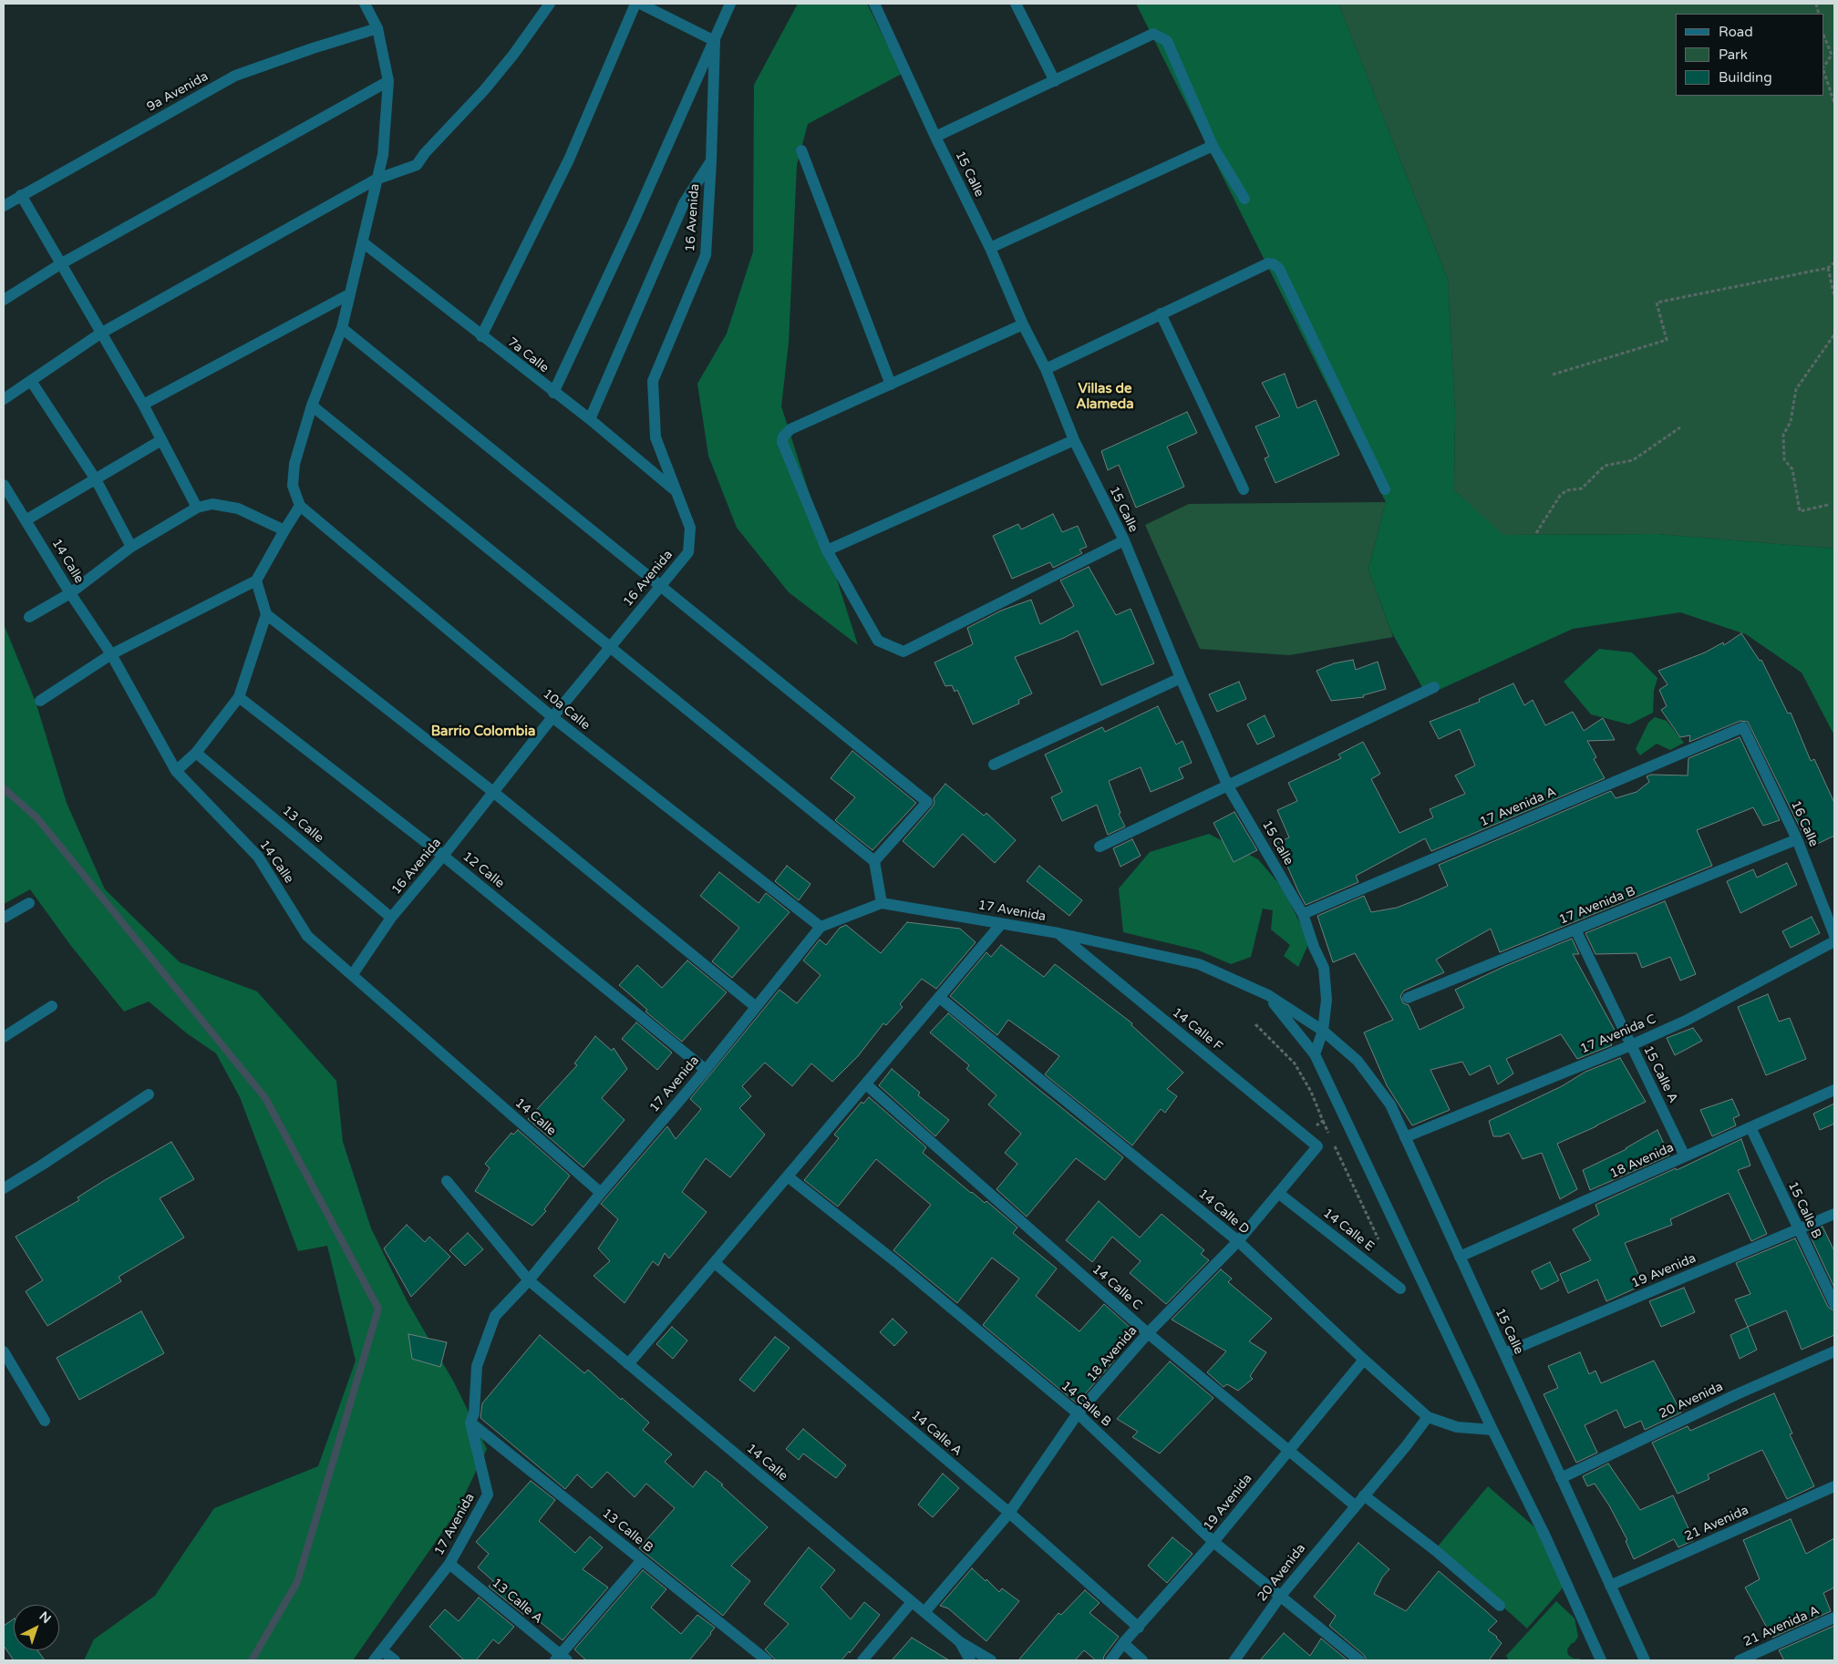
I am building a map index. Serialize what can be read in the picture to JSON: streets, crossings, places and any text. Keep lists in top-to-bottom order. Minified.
{"streets":{"street":["9a Avenida","15 Calle","16 Avenida","7a Calle","14 Calle","10a Calle","17 Avenida A","16 Calle","13 Calle","12 Calle","17 Avenida B","17 Avenida","14 Calle F","17 Avenida C","15 Calle A","18 Avenida","15 Calle B","14 Calle D","14 Calle E","19 Avenida","14 Calle C","20 Avenida","14 Calle B","14 Calle A","21 Avenida","13 Calle B","13 Calle A","21 Avenida A"]},"crossings":[["15 Calle","17 Avenida A"],["15 Calle","17 Avenida"],["15 Calle","17 Avenida C"],["15 Calle","18 Avenida"],["15 Calle","19 Avenida"],["15 Calle","20 Avenida"],["15 Calle","21 Avenida"],["16 Avenida","7a Calle"],["16 Avenida","14 Calle"],["16 Avenida","10a Calle"],["16 Avenida","13 Calle"],["16 Avenida","12 Calle"],["14 Calle","17 Avenida"],["14 Calle","18 Avenida"],["10a Calle","17 Avenida"],["17 Avenida A","16 Calle"],["16 Calle","17 Avenida B"],["12 Calle","17 Avenida"],["17 Avenida B","15 Calle A"],["17 Avenida","14 Calle F"],["17 Avenida","13 Calle B"],["17 Avenida","13 Calle A"],["14 Calle F","18 Avenida"],["17 Avenida C","15 Calle A"],["15 Calle A","18 Avenida"],["18 Avenida","15 Calle B"],["18 Avenida","14 Calle D"],["18 Avenida","14 Calle E"],["18 Avenida","14 Calle C"],["18 Avenida","14 Calle B"],["18 Avenida","14 Calle A"],["15 Calle B","19 Avenida"],["14 Calle D","19 Avenida"],["14 Calle D","20 Avenida"],["19 Avenida","14 Calle C"],["19 Avenida","14 Calle B"],["19 Avenida","14 Calle A"],["14 Calle C","20 Avenida"],["20 Avenida","14 Calle B"]],"districts":["Villas de Alameda","Barrio Colombia"],"legend":["Road","Park","Building"],"north":"top right"}
